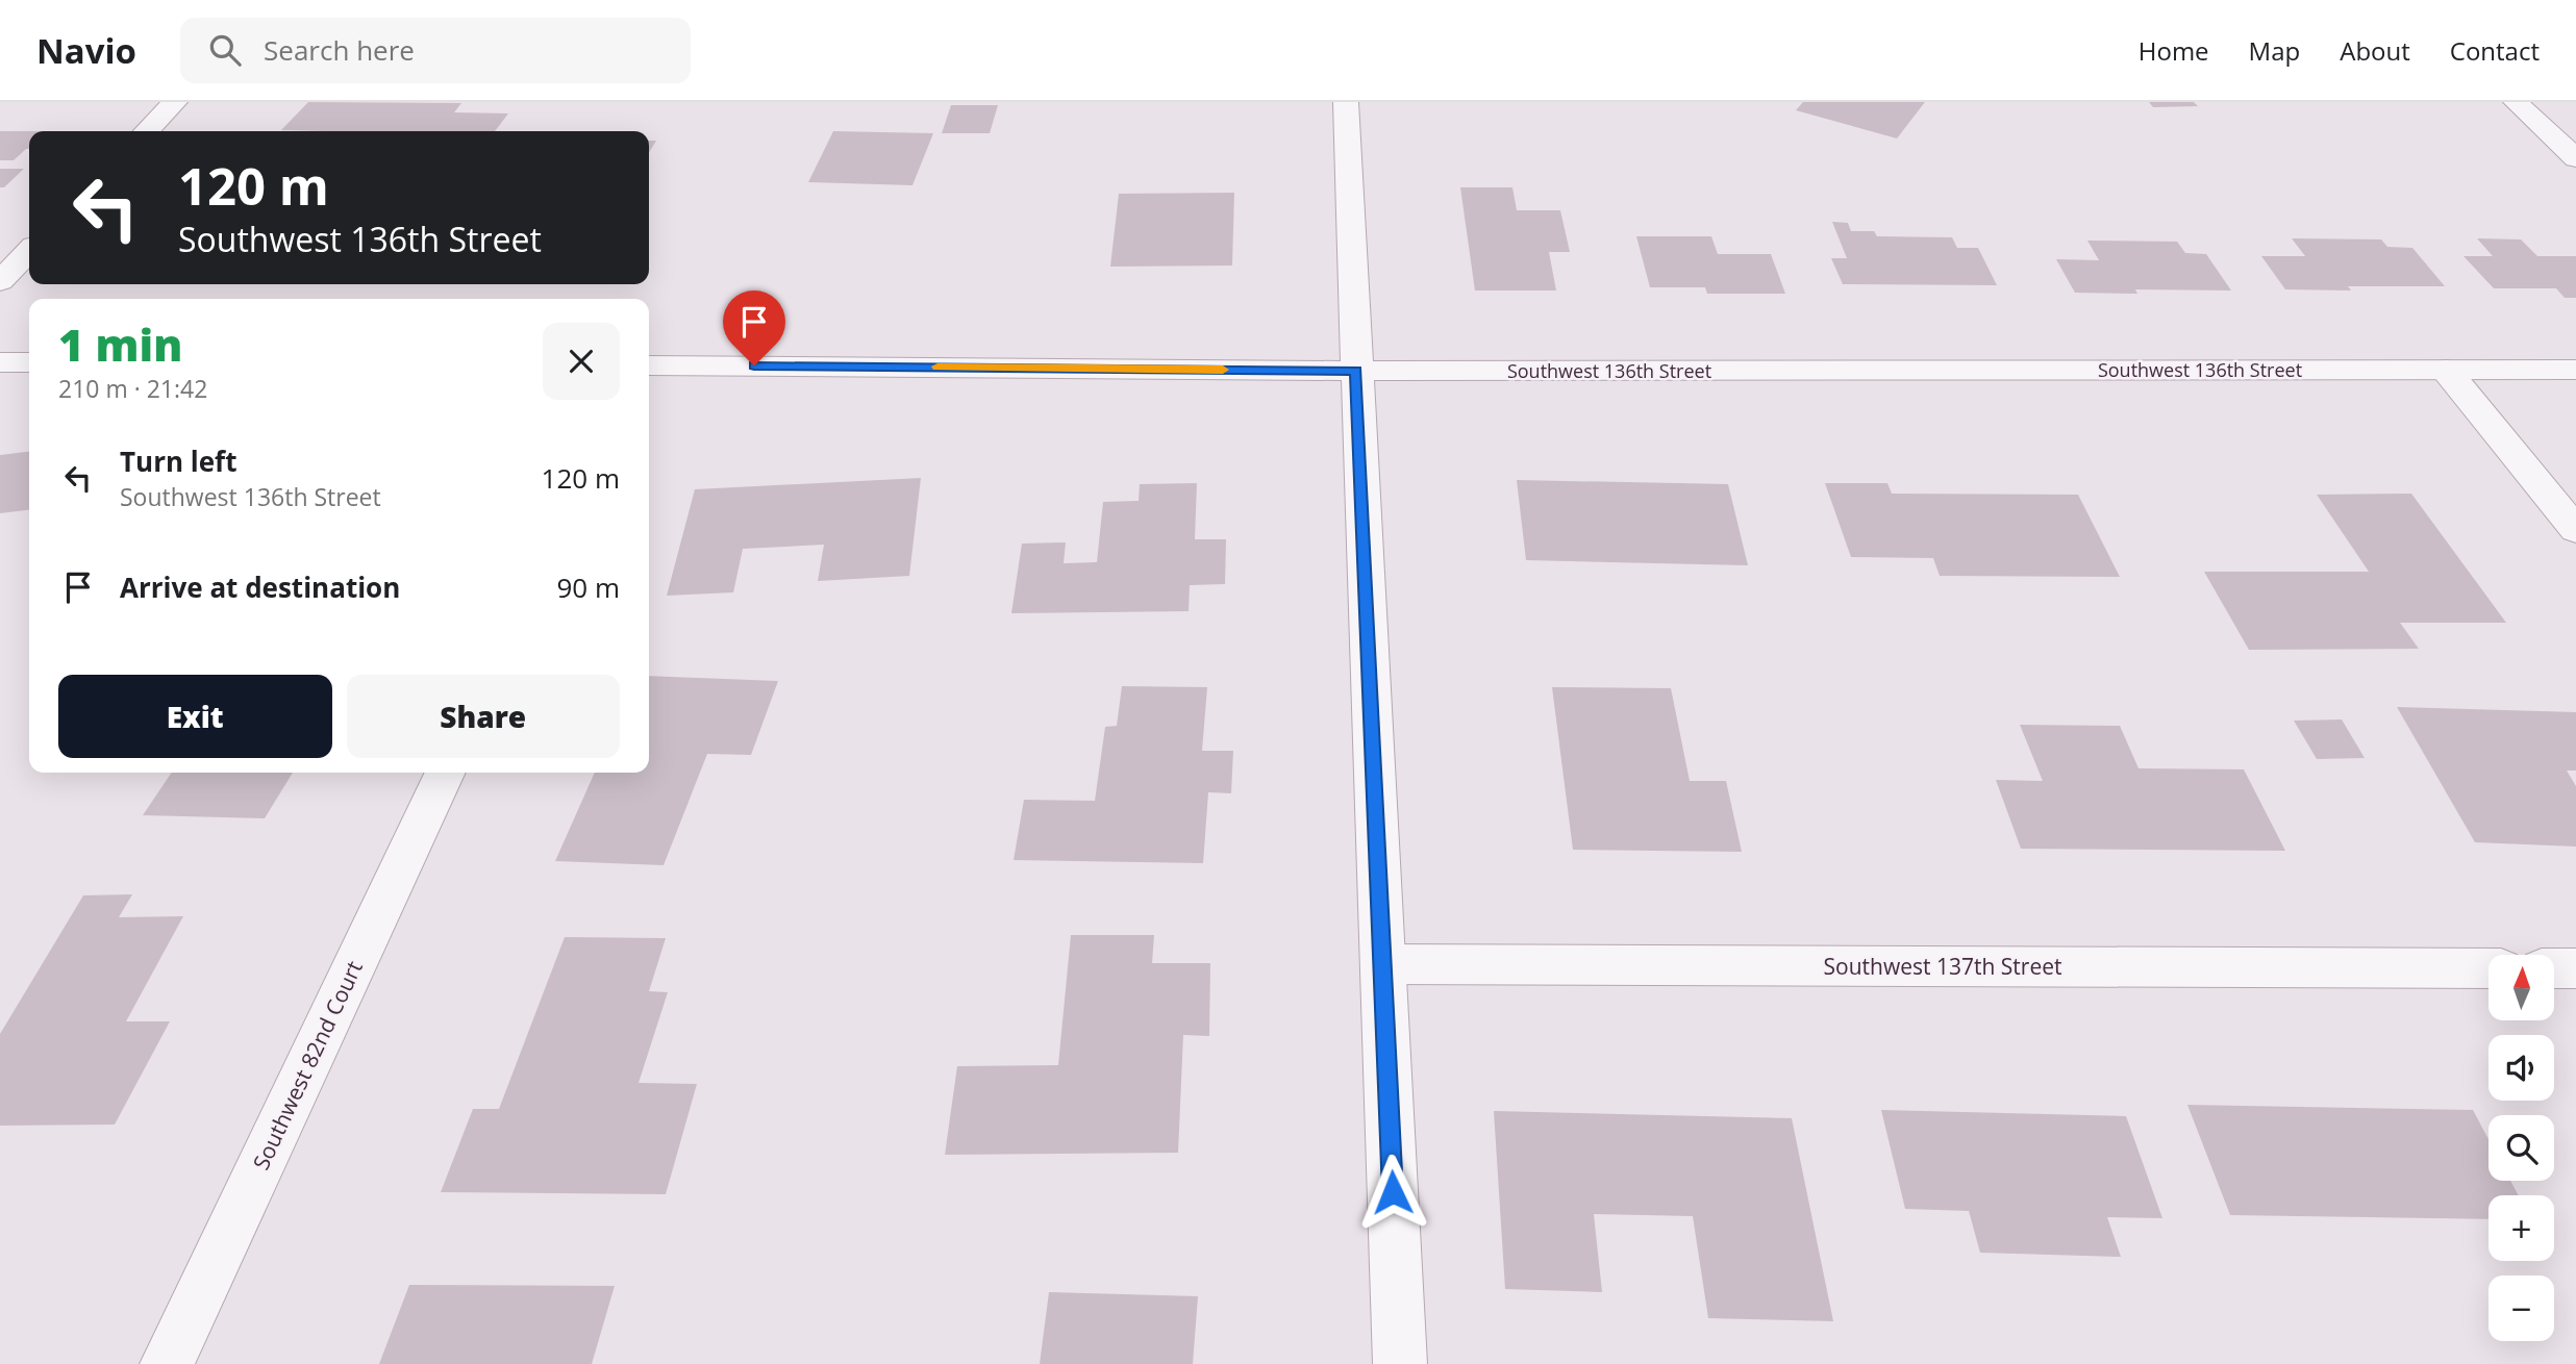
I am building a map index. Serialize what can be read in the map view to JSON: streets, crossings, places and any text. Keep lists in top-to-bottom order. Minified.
{"streets":{"street":["Southwest 136th Street","Southwest 137th Street","Southwest 82nd Court"]},"north":"top","page":{"header":"Navio","search":"Search here","nav":["Home","Map","About","Contact"],"turn":["120 m","Southwest 136th Street"],"heading":["1 min","210 m · 21:42"],"list":[{"name":"Turn left","note":"Southwest 136th Street","value":"120 m"},{"name":"Arrive at destination","value":"90 m"}],"buttons":["Exit","Share"],"map_buttons":["+","−"]}}
